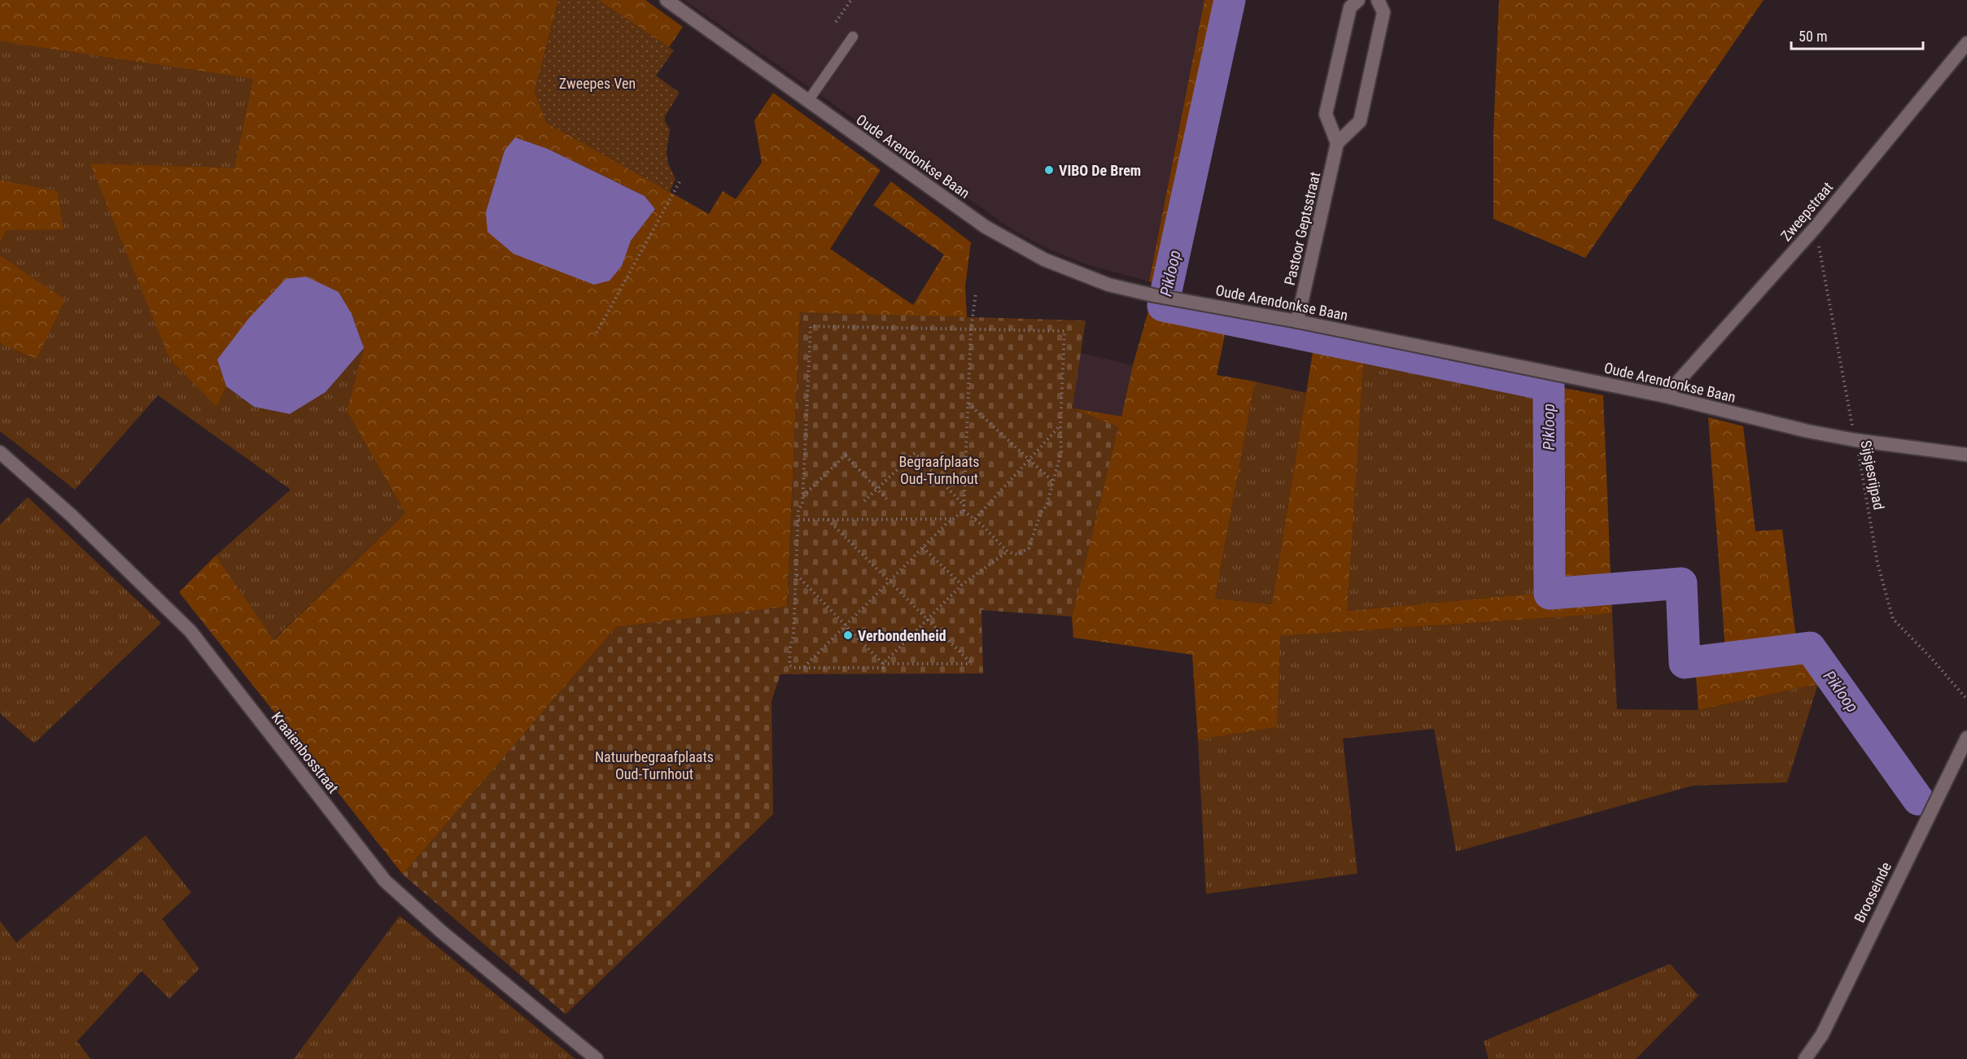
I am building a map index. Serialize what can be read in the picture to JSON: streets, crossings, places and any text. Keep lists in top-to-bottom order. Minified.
{"streets":{"street":["Oude Arendonkse Baan","Zweepstraat","Pastoor Geptsstraat","Kraaienbosstraat","Brooseinde"],"path":["Sijsjesrijpad"]},"crossings":[["Oude Arendonkse Baan","Zweepstraat"],["Oude Arendonkse Baan","Pastoor Geptsstraat"],["Oude Arendonkse Baan","Sijsjesrijpad"],["Zweepstraat","Sijsjesrijpad"]],"water":["Pikloop"],"parks":["Zweepes Ven","Begraafplaats Oud-Turnhout","Natuurbegraafplaats Oud-Turnhout"],"places":["VIBO De Brem","Verbondenheid"],"scale_bar":"50 m"}
